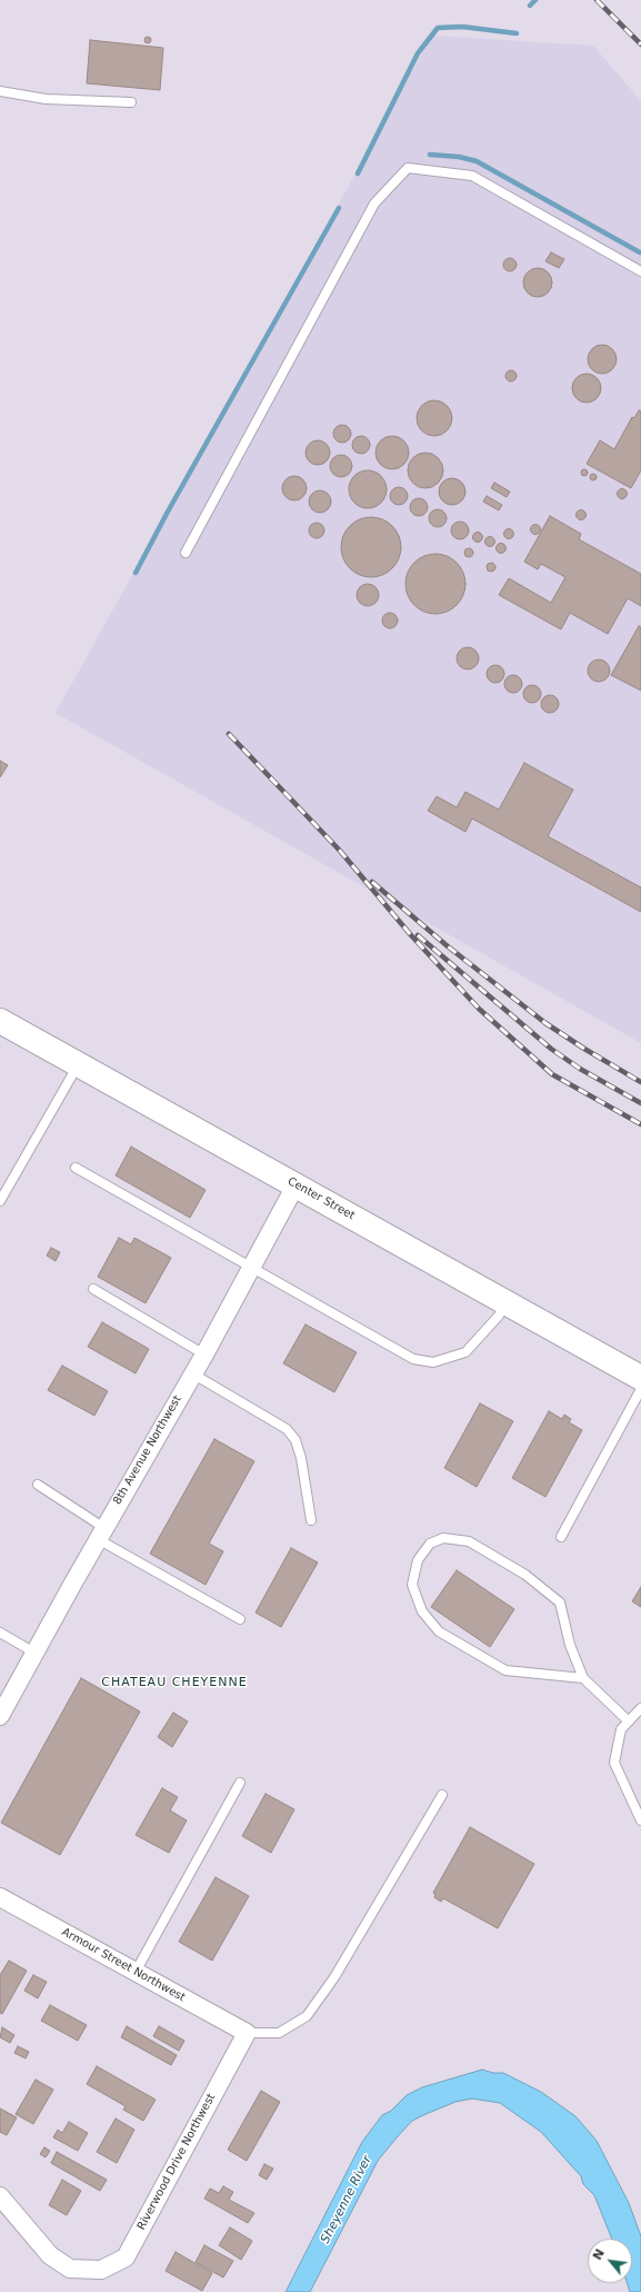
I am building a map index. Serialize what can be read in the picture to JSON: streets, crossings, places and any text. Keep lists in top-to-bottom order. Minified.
{"streets":{"main road":["Center Street"],"street":["8th Avenue Northwest","Armour Street Northwest","Riverwood Drive Northwest"]},"crossings":[["Center Street","8th Avenue Northwest"],["Armour Street Northwest","Riverwood Drive Northwest"]],"districts":["CHATEAU CHEYENNE"],"water":["Sheyenne River"],"north":"top left"}
